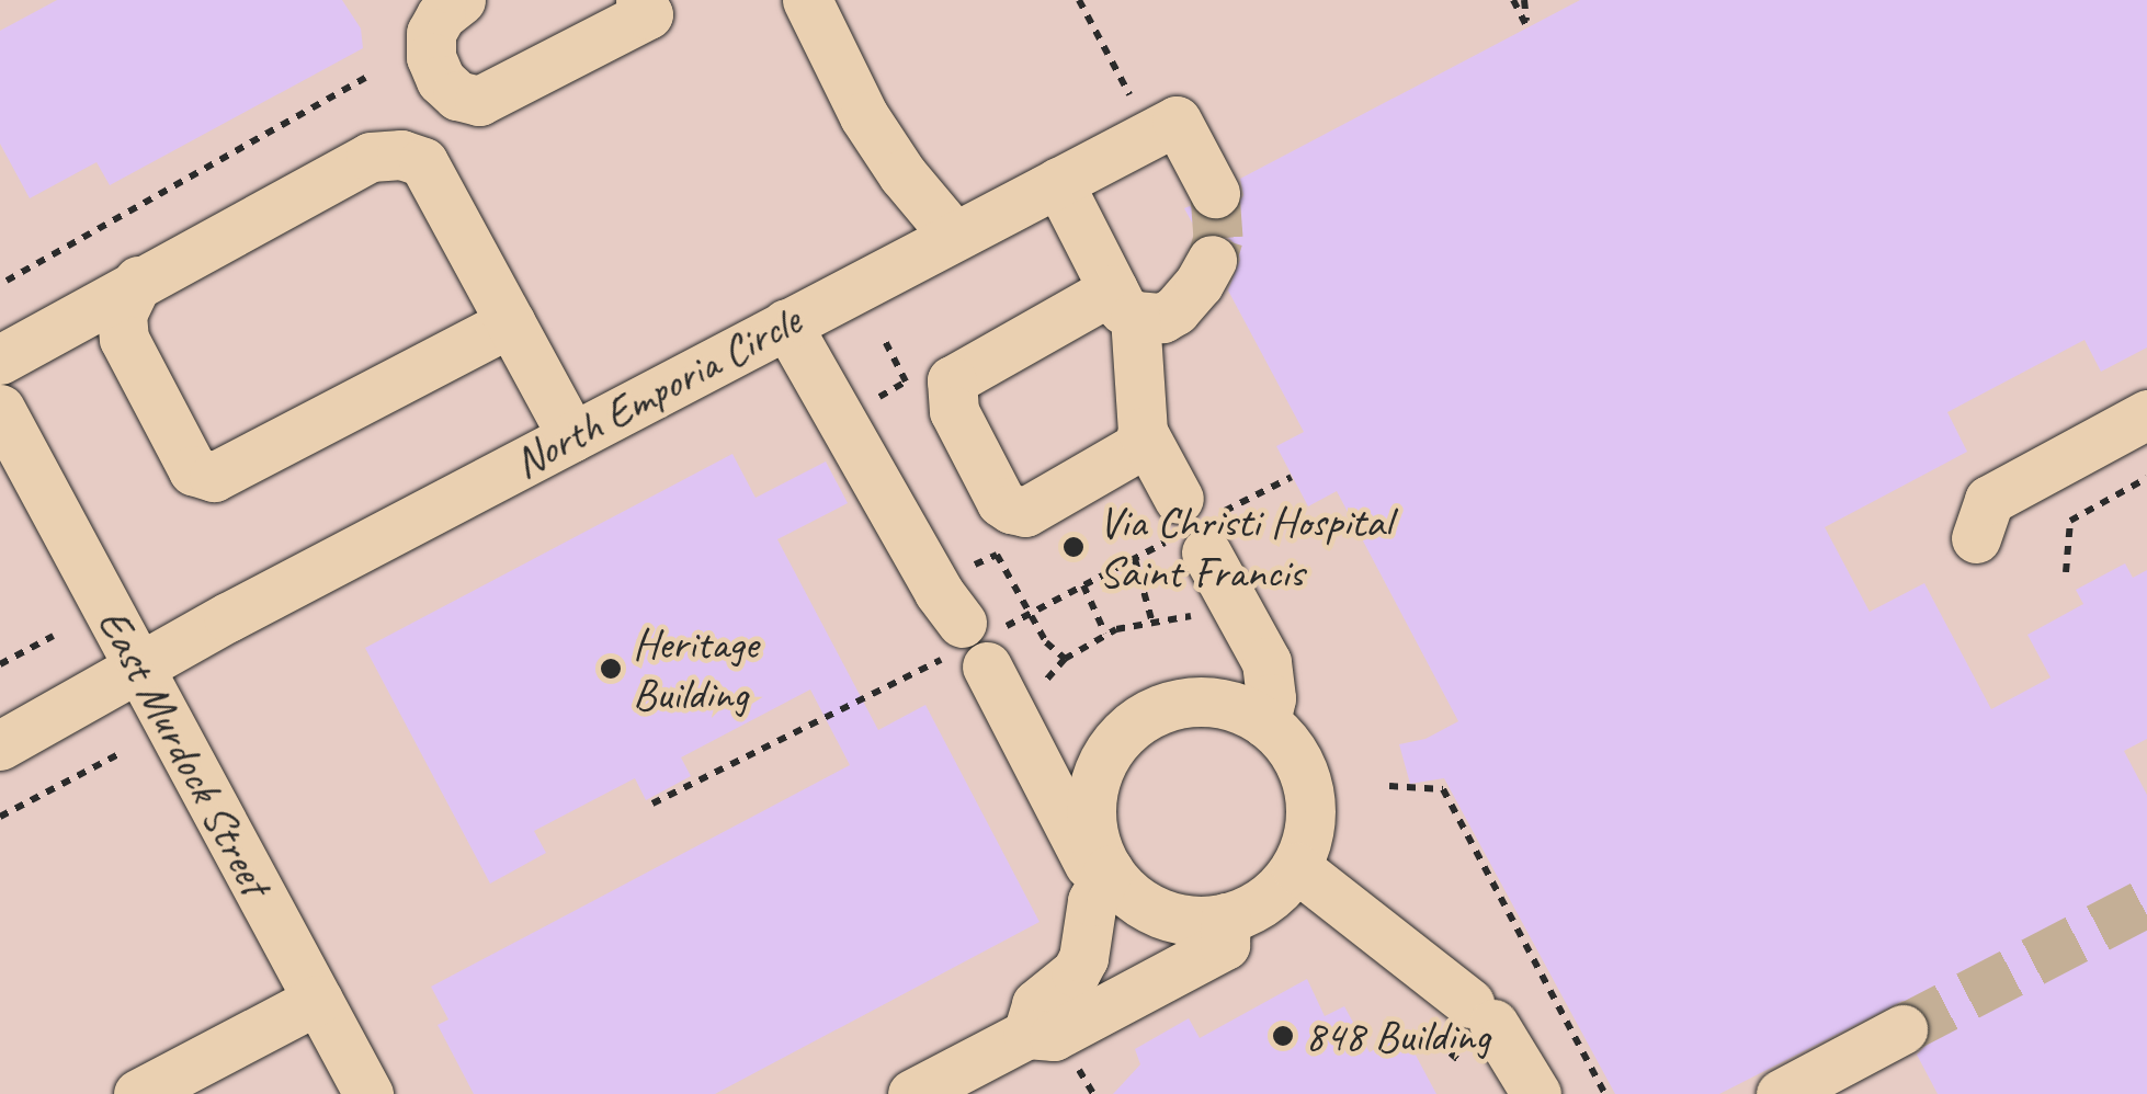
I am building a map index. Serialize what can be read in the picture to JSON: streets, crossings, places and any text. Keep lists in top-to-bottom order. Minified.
{"streets":{"street":["North Emporia Circle","East Murdock Street"]},"crossings":[["North Emporia Circle","East Murdock Street"]],"places":["Via Christi Hospital Saint Francis","Heritage Building","848 Building"]}
